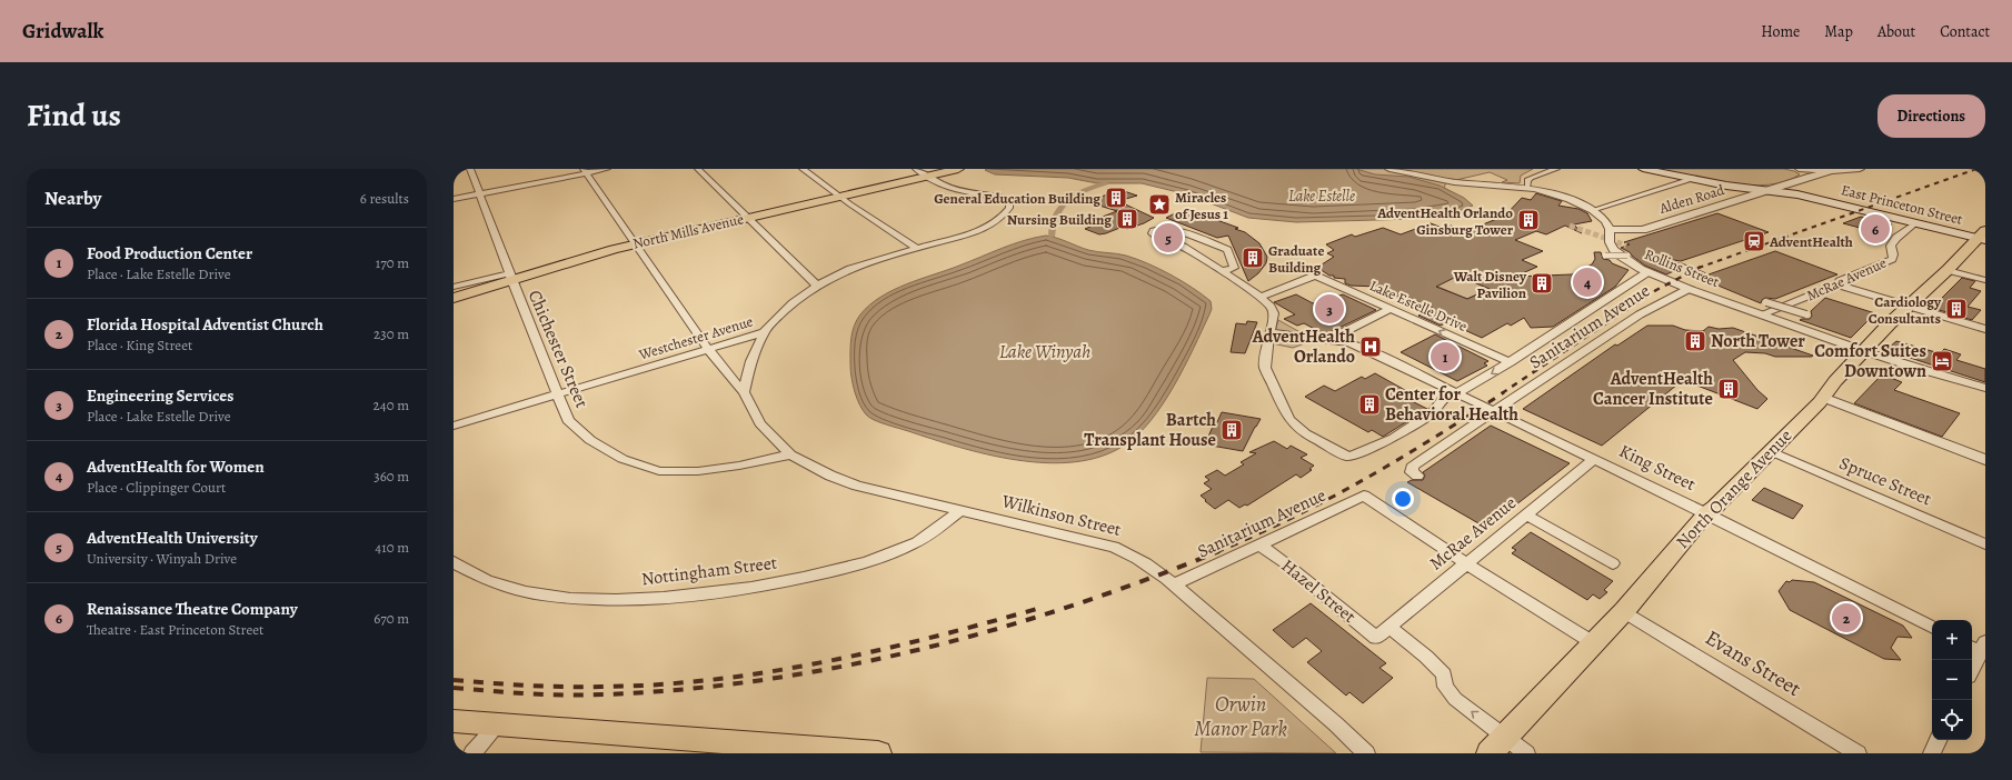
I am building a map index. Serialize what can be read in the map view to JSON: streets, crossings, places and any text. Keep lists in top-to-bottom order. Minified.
{"streets":{"main road":["East Princeton Street","North Mills Avenue","North Orange Avenue"],"street":["Alden Road","Rollins Street","McRae Avenue","Lake Estelle Drive","Sanitarium Avenue","Westchester Avenue","Chichester Street","King Street","Spruce Street","Wilkinson Street","Nottingham Street","Hazel Street","Evans Street"]},"crossings":[["Alden Road","East Princeton Street"],["Alden Road","Rollins Street"],["East Princeton Street","McRae Avenue"],["East Princeton Street","North Orange Avenue"],["North Mills Avenue","Westchester Avenue"],["North Mills Avenue","Chichester Street"],["North Mills Avenue","Wilkinson Street"],["Rollins Street","McRae Avenue"],["Rollins Street","Sanitarium Avenue"],["Rollins Street","North Orange Avenue"],["McRae Avenue","Sanitarium Avenue"],["McRae Avenue","King Street"],["McRae Avenue","Hazel Street"],["Sanitarium Avenue","King Street"],["Sanitarium Avenue","Wilkinson Street"],["Sanitarium Avenue","Hazel Street"],["Westchester Avenue","Chichester Street"],["Westchester Avenue","Wilkinson Street"],["Chichester Street","Wilkinson Street"],["King Street","North Orange Avenue"],["Spruce Street","North Orange Avenue"],["North Orange Avenue","Evans Street"],["Wilkinson Street","Nottingham Street"]],"one_way":["Lake Estelle Drive"],"water":["Lake Estelle","Lake Winyah"],"parks":["Orwin Manor Park"],"places":{"building":["General Education Building","Nursing Building","AdventHealth Orlando Ginsburg Tower","Graduate Building","Walt Disney Pavilion","Cardiology Consultants","North Tower","AdventHealth Cancer Institute","Center for Behavioral Health","Bartch Transplant House"],"place":["Miracles of Jesus 1"],"station":["AdventHealth"],"hospital":["AdventHealth Orlando"],"hotel":["Comfort Suites Downtown"]},"page":{"header":"Gridwalk","nav":["Home","Map","About","Contact"],"title":"Find us","buttons":"Directions","heading":["Nearby","6 results"],"pins":["6","5","4","3","1","2"],"list":[{"mark":"1","name":"Food Production Center","note":"Place · Lake Estelle Drive","value":"170 m"},{"mark":"2","name":"Florida Hospital Adventist Church","note":"Place · King Street","value":"230 m"},{"mark":"3","name":"Engineering Services","note":"Place · Lake Estelle Drive","value":"240 m"},{"mark":"4","name":"AdventHealth for Women","note":"Place · Clippinger Court","value":"360 m"},{"mark":"5","name":"AdventHealth University","note":"University · Winyah Drive","value":"410 m"},{"mark":"6","name":"Renaissance Theatre Company","note":"Theatre · East Princeton Street","value":"670 m"}],"map_buttons":["+","−"]}}
